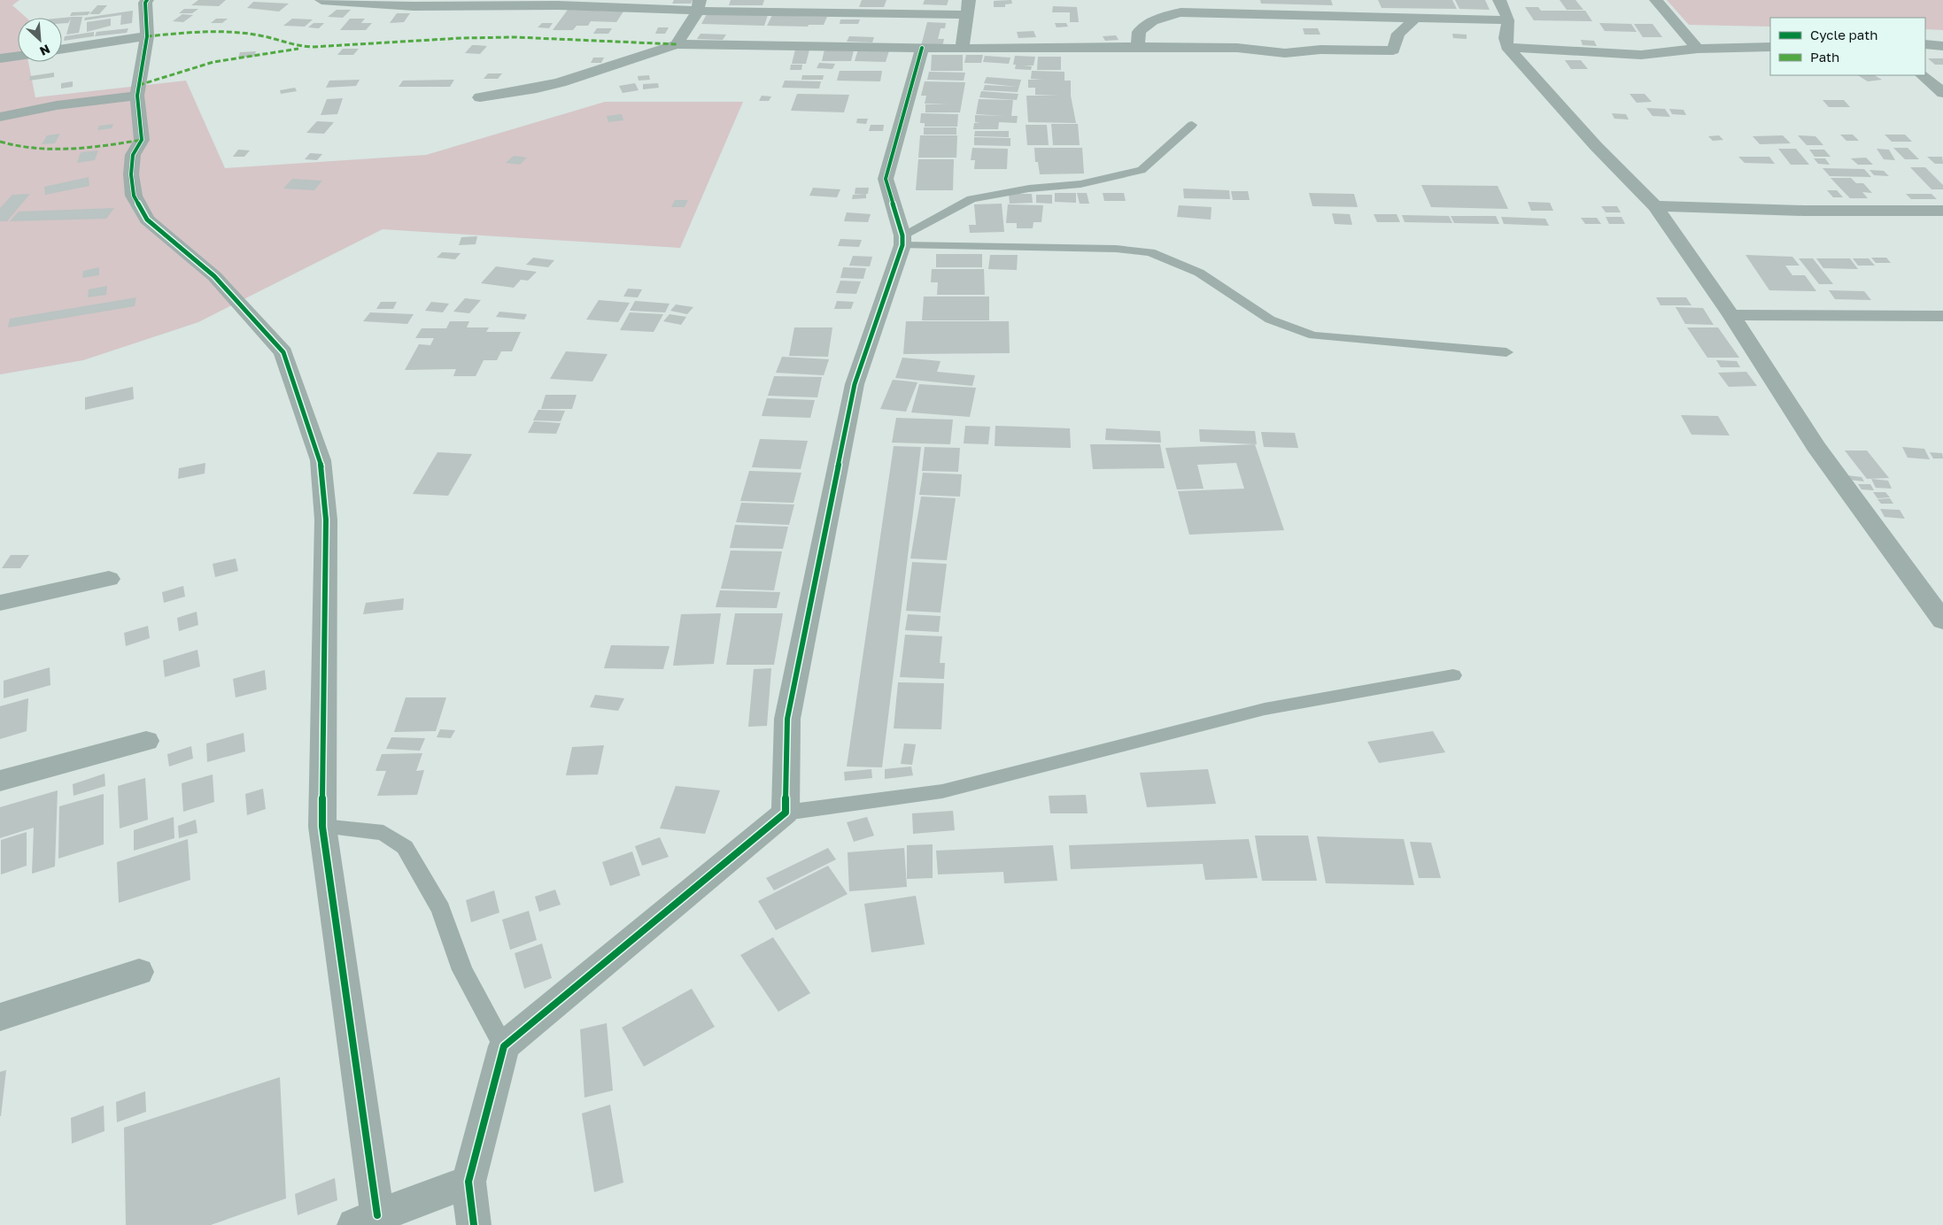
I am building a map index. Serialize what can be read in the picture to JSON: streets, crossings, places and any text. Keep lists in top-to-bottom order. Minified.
{"legend":["Cycle path","Path"],"north":"bottom right"}
